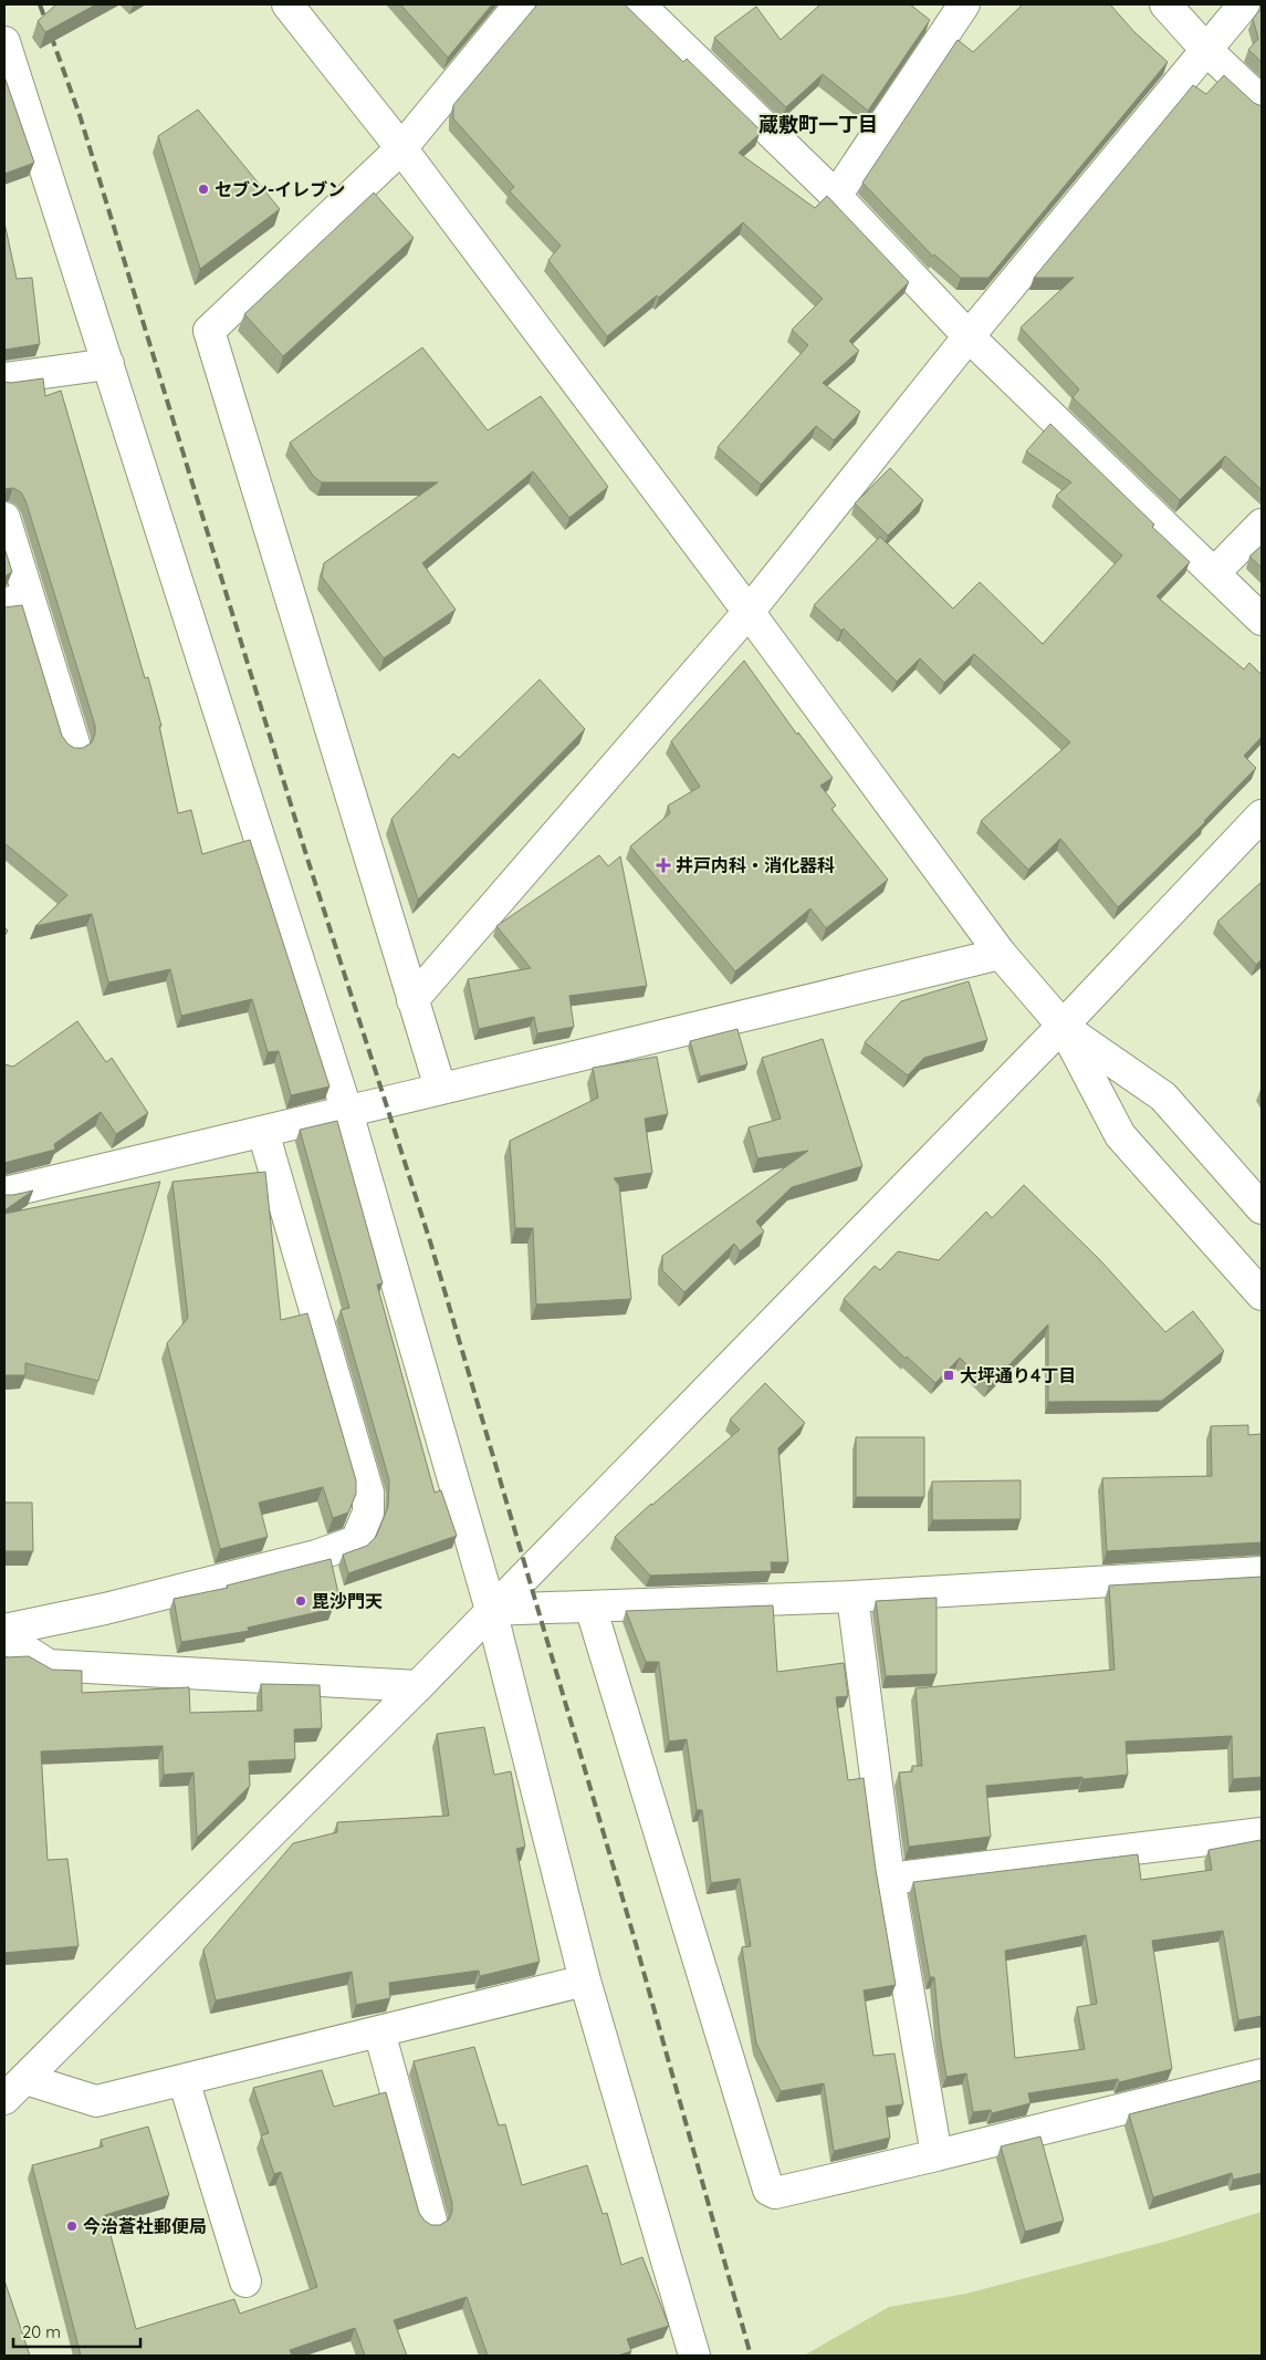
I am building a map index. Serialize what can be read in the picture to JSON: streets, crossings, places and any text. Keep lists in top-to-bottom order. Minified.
{"districts":["蔵敷町一丁目"],"places":{"other":["セブン-イレブン","毘沙門天","今治蒼社郵便局"],"health":["井戸内科・消化器科"],"transit":["大坪通り4丁目"]},"scale_bar":"20 m"}
